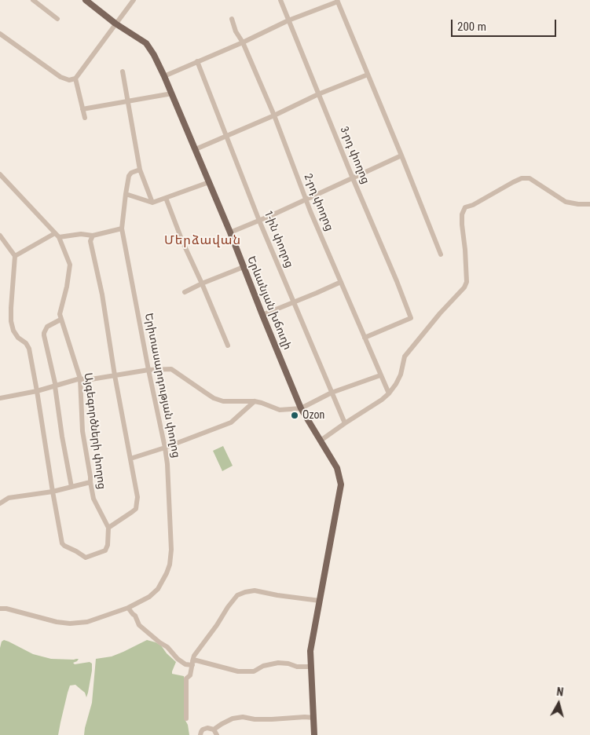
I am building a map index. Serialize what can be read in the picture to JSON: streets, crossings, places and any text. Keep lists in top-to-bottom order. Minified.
{"streets":{"main road":["Երևանյան խճուղի"],"street":["3-րդ փողոց","2-րդ փողոց","1-ին փողոց","Երիտասարդության փողոց","Այգեգործների փողոց"]},"crossings":[["3-րդ փողոց","2-րդ փողոց"]],"districts":["Մերձավան"],"places":["Ozon"],"scale_bar":"200 m","north":"top"}
